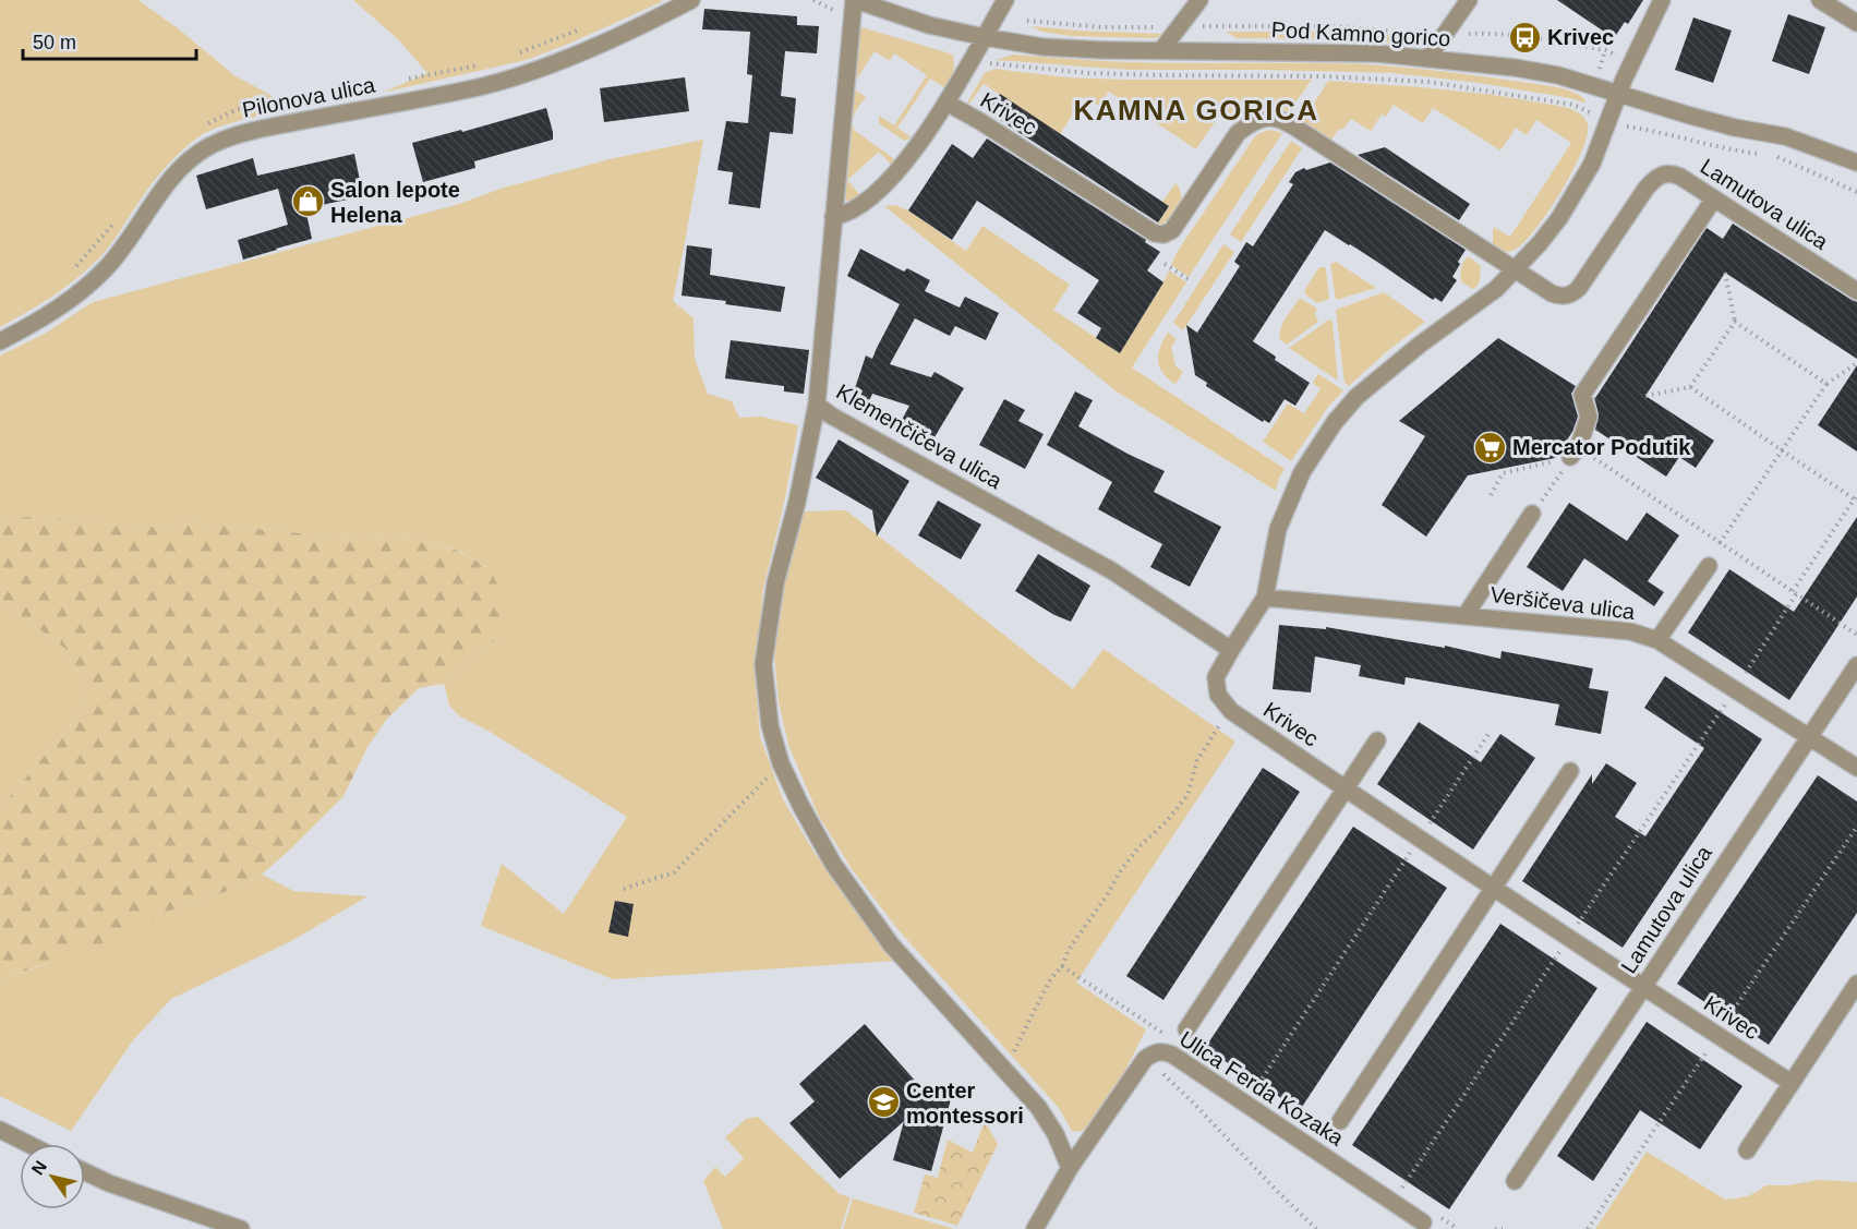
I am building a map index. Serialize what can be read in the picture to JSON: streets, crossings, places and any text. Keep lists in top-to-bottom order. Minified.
{"streets":{"street":["Pod Kamno gorico","Pilonova ulica","Krivec","Lamutova ulica","Klemenčičeva ulica","Veršičeva ulica","Ulica Ferda Kozaka"]},"crossings":[["Pod Kamno gorico","Krivec"],["Pod Kamno gorico","Klemenčičeva ulica"],["Krivec","Lamutova ulica"],["Krivec","Klemenčičeva ulica"],["Krivec","Veršičeva ulica"],["Lamutova ulica","Veršičeva ulica"]],"districts":["KAMNA GORICA"],"places":{"bus stop":["Krivec"],"shop":["Salon lepote Helena"],"supermarket":["Mercator Podutik"],"school or university":["Center montessori"]},"scale_bar":"50 m","north":"top left"}
